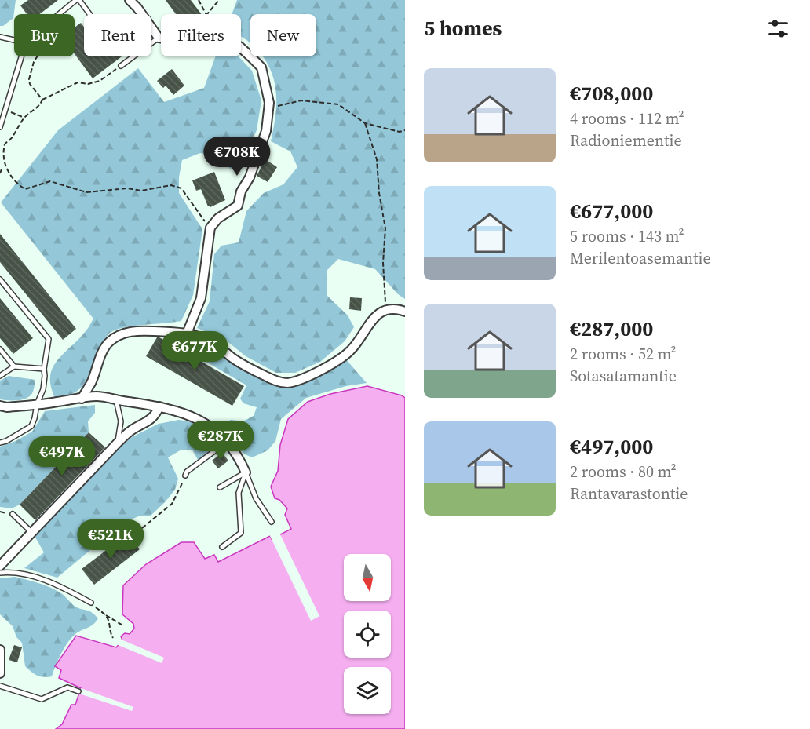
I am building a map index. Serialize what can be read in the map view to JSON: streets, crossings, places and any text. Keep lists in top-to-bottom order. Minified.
{"north":"bottom","page":{"heading":"5 homes","chip":["Buy","Rent","Filters","New"],"list":[{"name":"€708,000","note":"4 rooms · 112 m² · Radioniementie"},{"name":"€677,000","note":"5 rooms · 143 m² · Merilentoasemantie"},{"name":"€287,000","note":"2 rooms · 52 m² · Sotasatamantie"},{"name":"€497,000","note":"2 rooms · 80 m² · Rantavarastontie"}],"price":["€708K","€677K","€287K","€497K","€521K"]}}
